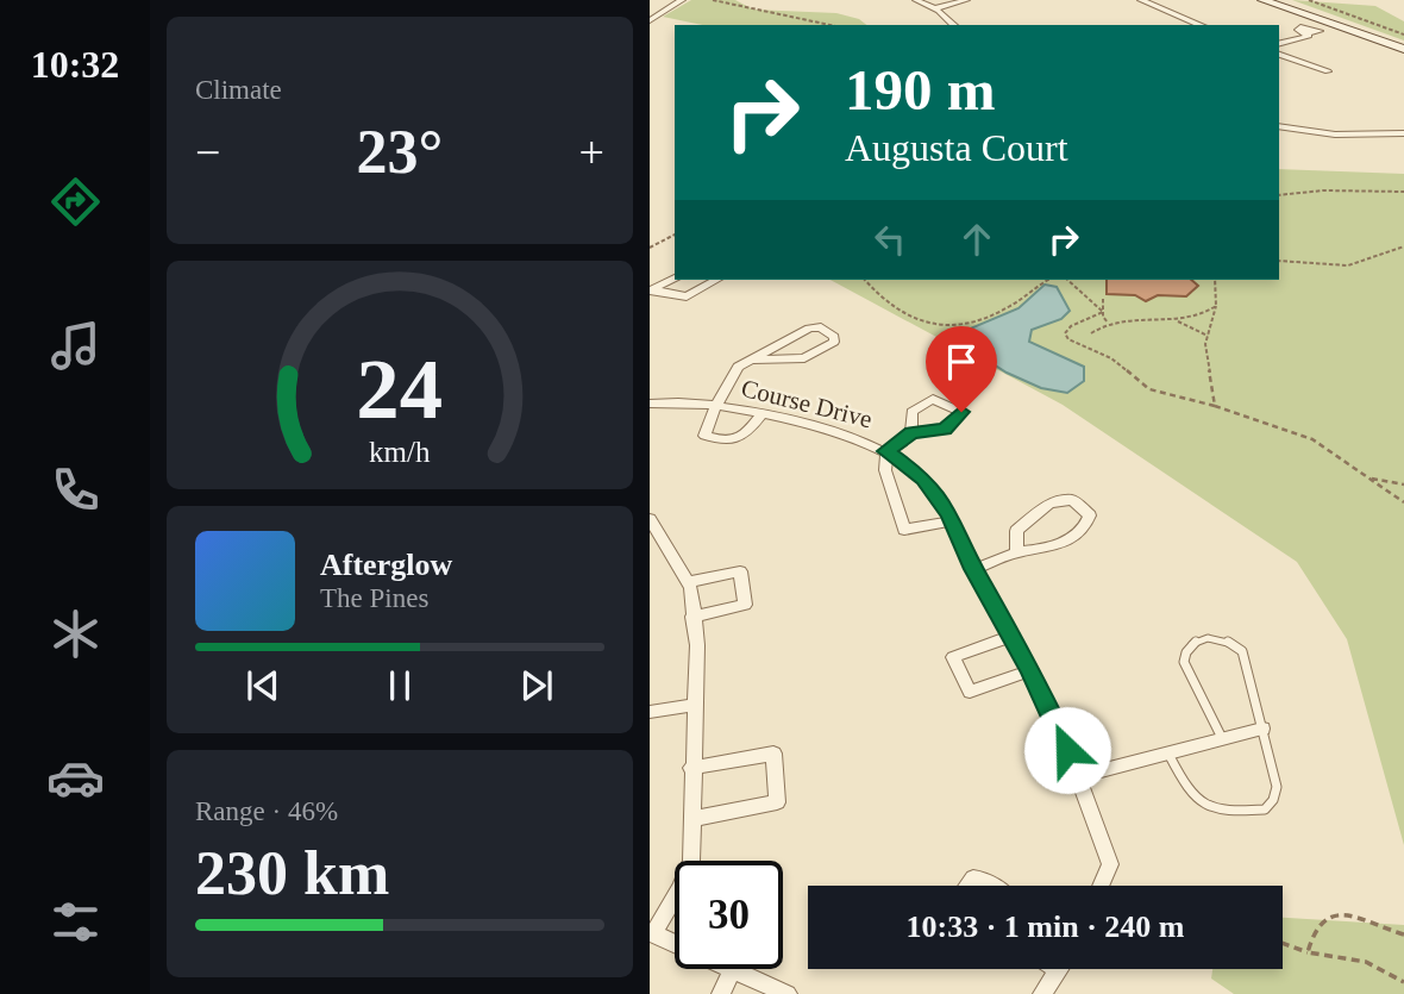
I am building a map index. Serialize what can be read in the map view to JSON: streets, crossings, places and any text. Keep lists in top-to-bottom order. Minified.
{"streets":{"street":["Course Drive"]},"page":{"tabs":"10:32","tile":["Climate",["Range · 46%","230 km"]],"turn":["190 m","Augusta Court"],"heat":["−","23°","+"],"song":["Afterglow","The Pines"],"limit":"30","trip":"10:33 · 1 min · 240 m","gauge":["24","km/h"]}}
